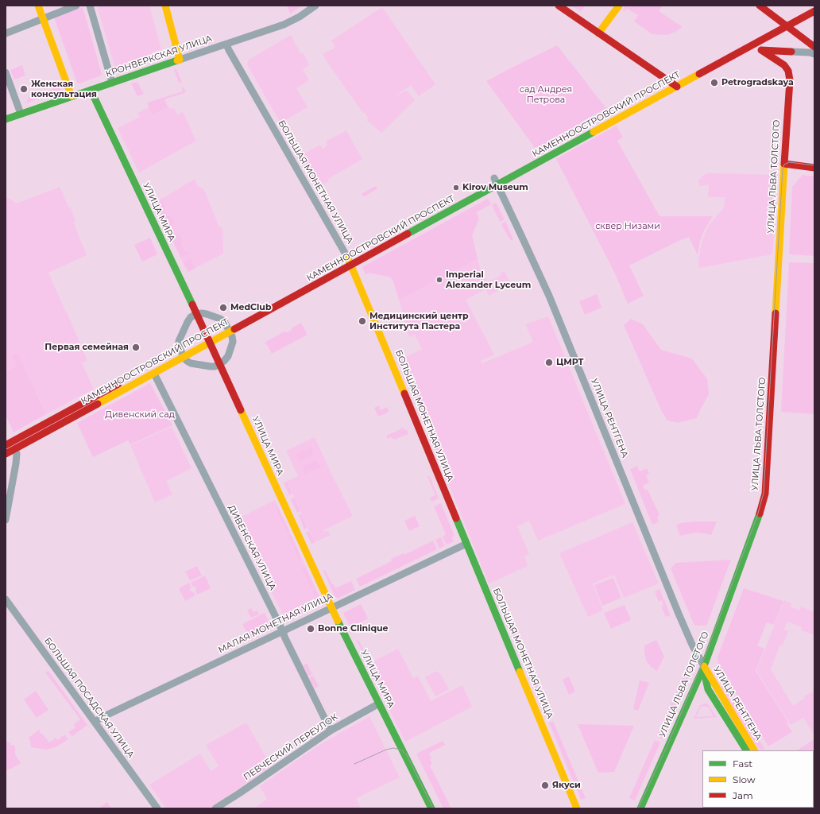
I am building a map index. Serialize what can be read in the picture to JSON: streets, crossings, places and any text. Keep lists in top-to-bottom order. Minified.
{"streets":{"street":["КРОНВЕРКСКАЯ УЛИЦА","КАМЕННООСТРОВСКИЙ ПРОСПЕКТ","УЛИЦА ЛЬВА ТОЛСТОГО","БОЛЬШАЯ МОНЕТНАЯ УЛИЦА","УЛИЦА МИРА","УЛИЦА РЕНТГЕНА","ДИВЕНСКАЯ УЛИЦА","МАЛАЯ МОНЕТНАЯ УЛИЦА","БОЛЬШАЯ ПОСАДСКАЯ УЛИЦА","ПЕВЧЕСКИЙ ПЕРЕУЛОК"]},"crossings":[["КРОНВЕРКСКАЯ УЛИЦА","БОЛЬШАЯ МОНЕТНАЯ УЛИЦА"],["КРОНВЕРКСКАЯ УЛИЦА","УЛИЦА МИРА"],["КАМЕННООСТРОВСКИЙ ПРОСПЕКТ","БОЛЬШАЯ МОНЕТНАЯ УЛИЦА"],["КАМЕННООСТРОВСКИЙ ПРОСПЕКТ","УЛИЦА МИРА"],["КАМЕННООСТРОВСКИЙ ПРОСПЕКТ","УЛИЦА РЕНТГЕНА"],["КАМЕННООСТРОВСКИЙ ПРОСПЕКТ","ДИВЕНСКАЯ УЛИЦА"],["УЛИЦА ЛЬВА ТОЛСТОГО","УЛИЦА РЕНТГЕНА"],["БОЛЬШАЯ МОНЕТНАЯ УЛИЦА","МАЛАЯ МОНЕТНАЯ УЛИЦА"],["УЛИЦА МИРА","МАЛАЯ МОНЕТНАЯ УЛИЦА"],["УЛИЦА МИРА","ПЕВЧЕСКИЙ ПЕРЕУЛОК"],["ДИВЕНСКАЯ УЛИЦА","МАЛАЯ МОНЕТНАЯ УЛИЦА"],["ДИВЕНСКАЯ УЛИЦА","ПЕВЧЕСКИЙ ПЕРЕУЛОК"],["МАЛАЯ МОНЕТНАЯ УЛИЦА","БОЛЬШАЯ ПОСАДСКАЯ УЛИЦА"]],"parks":["сад Андрея Петрова","сквер Низами","Дивенский сад"],"places":["Petrogradskaya","Женская консультация","Kirov Museum","Imperial Alexander Lyceum","MedClub","Медицинский центр Института Пастера","Первая семейная","ЦМРТ","Bonne Clinique","Якуси"],"legend":["Fast","Slow","Jam"]}
